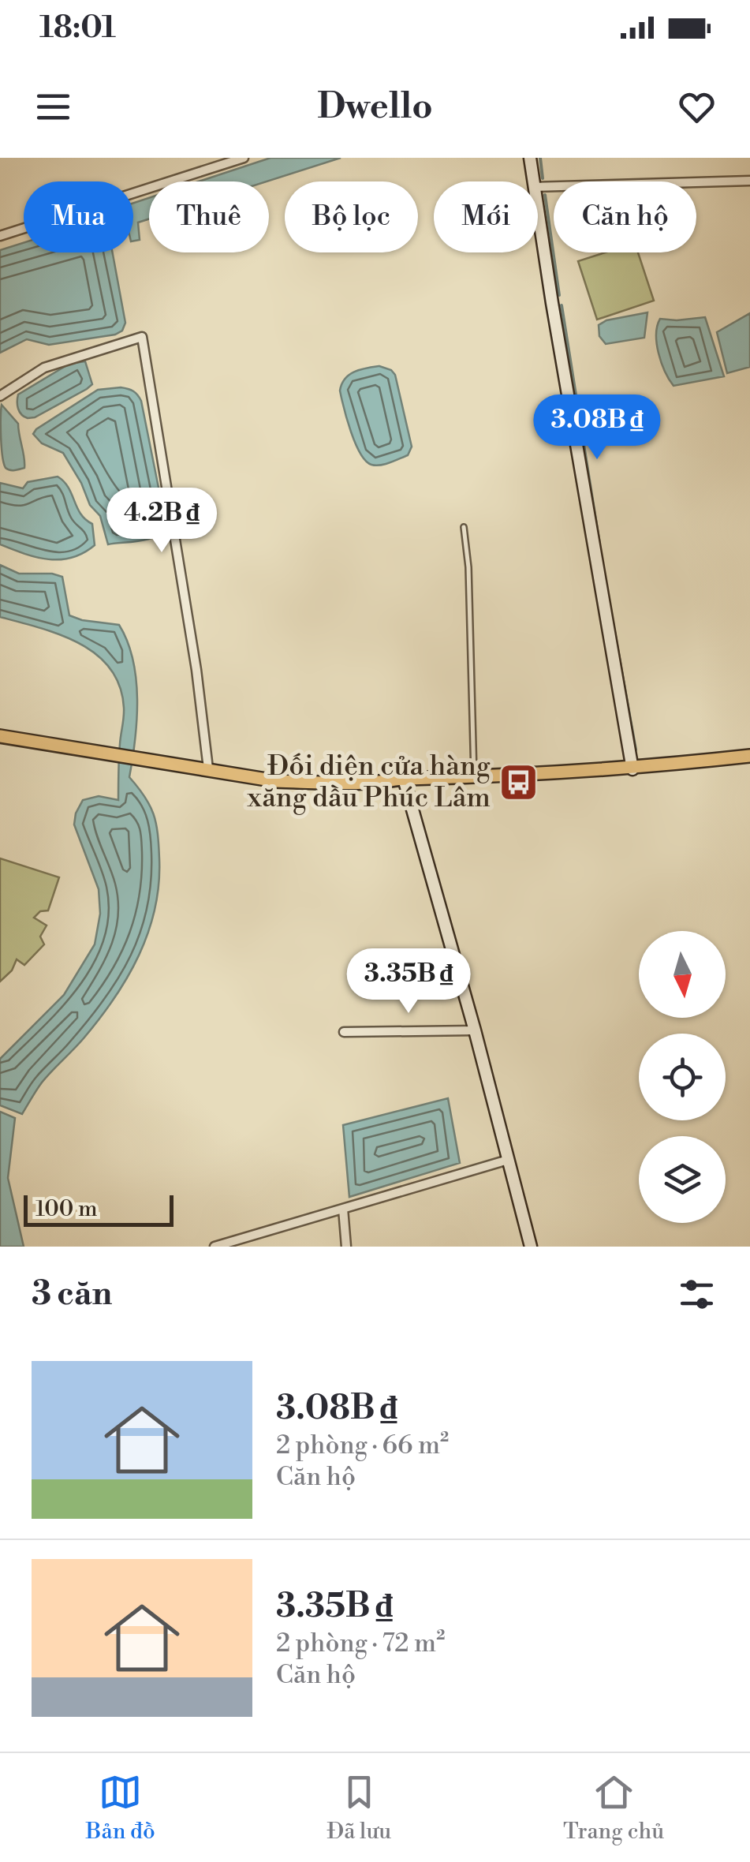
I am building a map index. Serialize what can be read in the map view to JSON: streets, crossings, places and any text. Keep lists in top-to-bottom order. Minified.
{"places":{"bus stop":["Đối diện cửa hàng xăng dầu Phúc Lâm"]},"scale_bar":"100 m","north":"bottom","page":{"status":"18:01","header":"Dwello","chip":["Mua","Thuê","Bộ lọc","Mới","Căn hộ"],"price":["3.08B ₫","4.2B ₫","3.35B ₫"],"scale":"100 m","heading":"3 căn","list":[{"name":"3.08B ₫","note":"2 phòng · 66 m² · Căn hộ"},{"name":"3.35B ₫","note":"2 phòng · 72 m² · Căn hộ"}],"tabs":["Bản đồ","Đã lưu","Trang chủ"]}}
